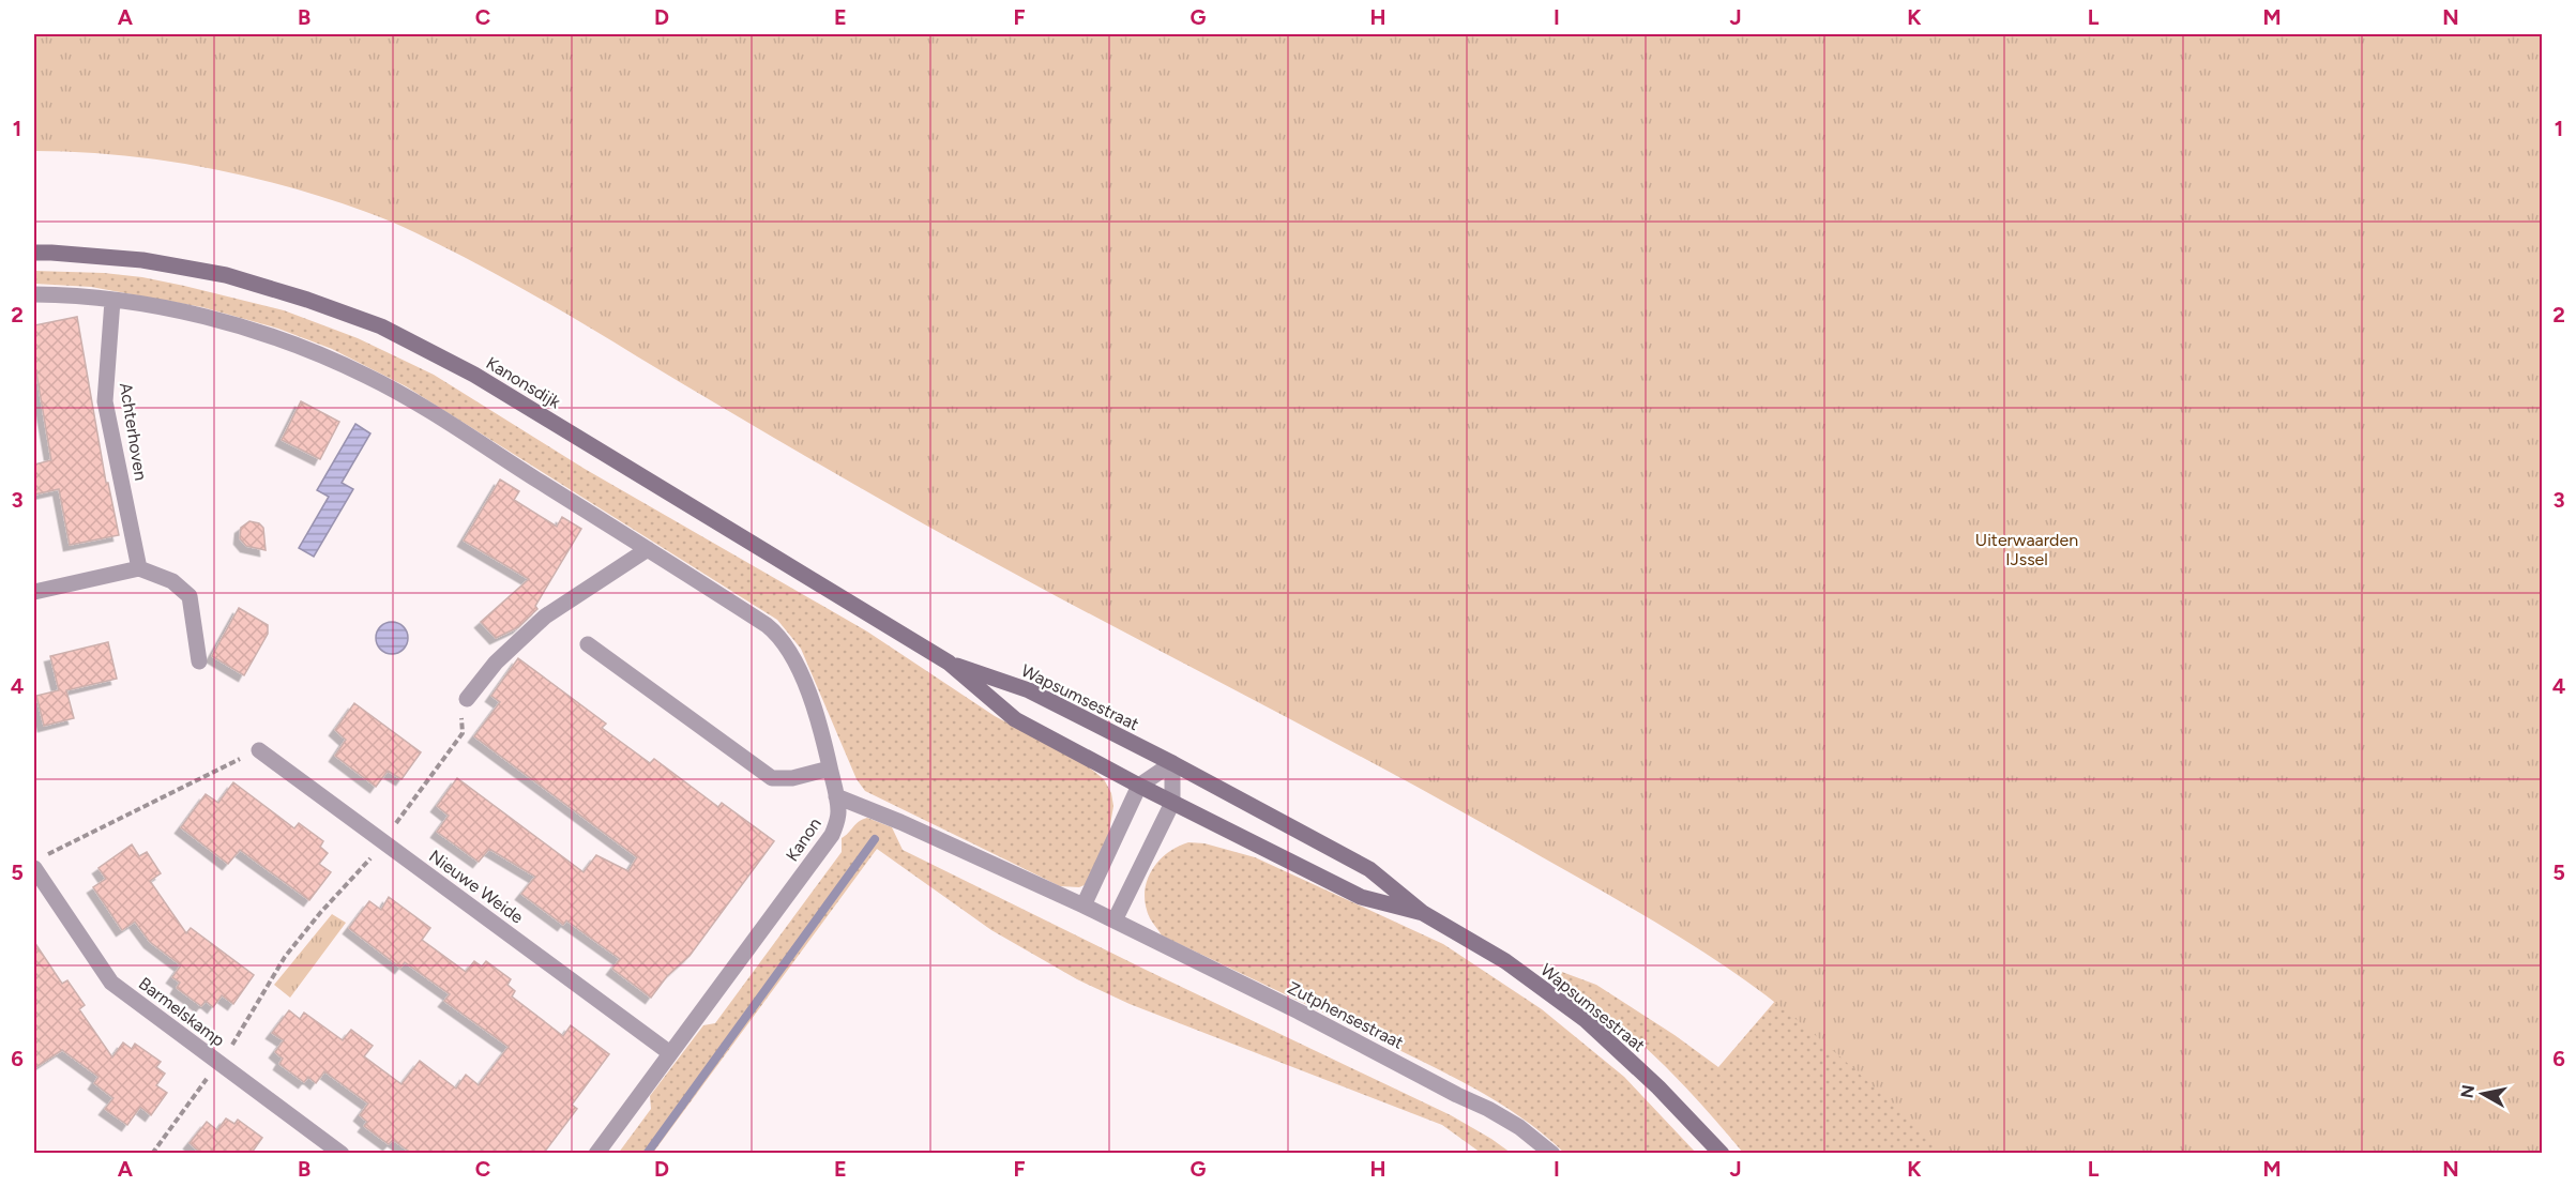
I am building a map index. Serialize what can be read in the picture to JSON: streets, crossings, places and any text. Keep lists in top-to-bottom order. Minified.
{"streets":{"street":["Kanonsdijk","Achterhoven","Wapsumsestraat","Kanon","Nieuwe Weide","Barmelskamp","Zutphensestraat"]},"crossings":[["Kanonsdijk","Wapsumsestraat"],["Kanon","Nieuwe Weide"],["Kanon","Zutphensestraat"]],"parks":["Uiterwaarden IJssel"],"north":"left","grid":{"columns":["A","B","C","D","E","F","G","H","I","J","K","L","M","N"],"rows":["1","2","3","4","5","6"]}}
